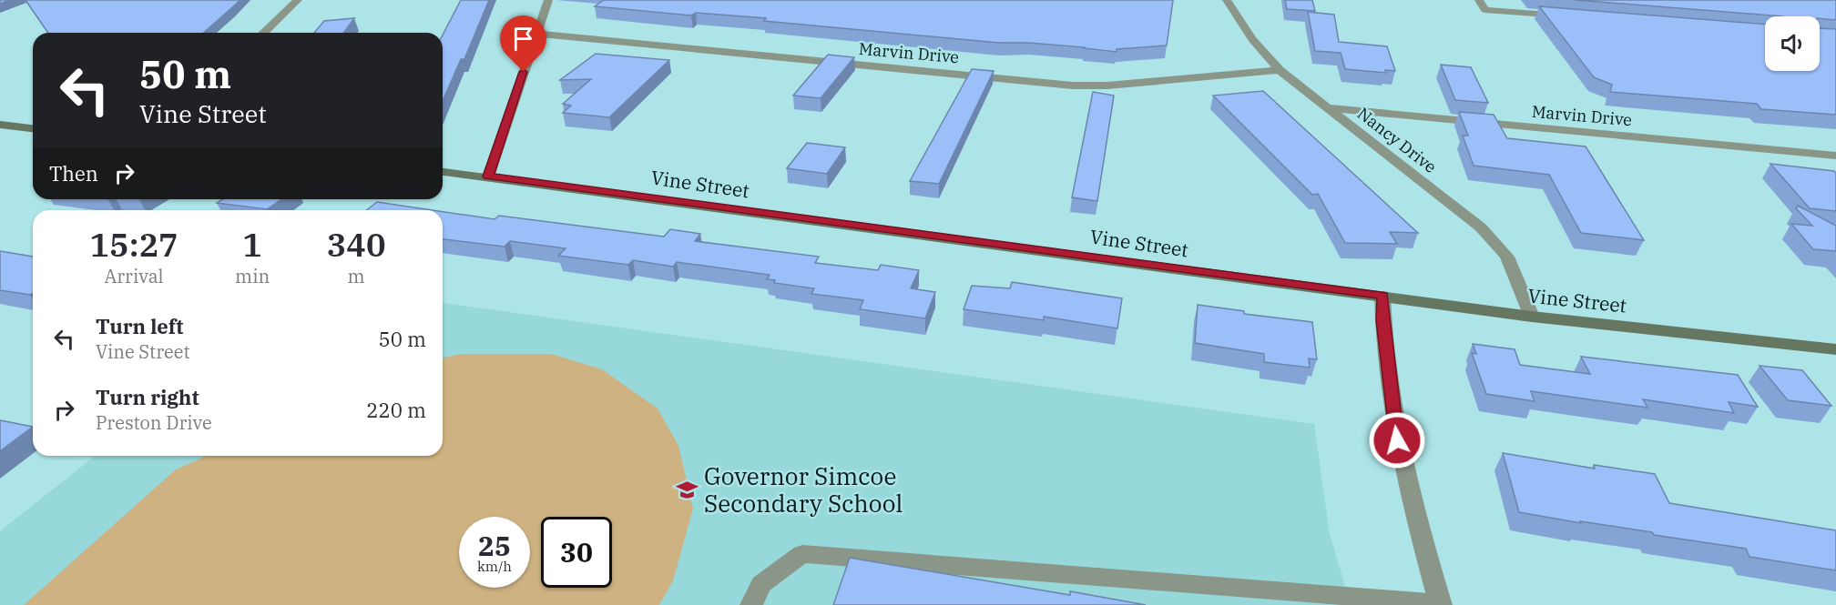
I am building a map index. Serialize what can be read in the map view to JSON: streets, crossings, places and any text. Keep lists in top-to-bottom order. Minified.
{"streets":{"street":["Marvin Drive","Nancy Drive","Vine Street"]},"crossings":[["Marvin Drive","Nancy Drive"],["Nancy Drive","Vine Street"]],"places":{"school or university":["Governor Simcoe Secondary School"]},"page":{"turn":["50 m","Vine Street"],"then":"Then","eta":["15:27","Arrival","1","min","340","m"],"list":[{"name":"Turn left","note":"Vine Street","value":"50 m"},{"name":"Turn right","note":"Preston Drive","value":"220 m"}],"speed":"25 km/h","limit":"30"}}
